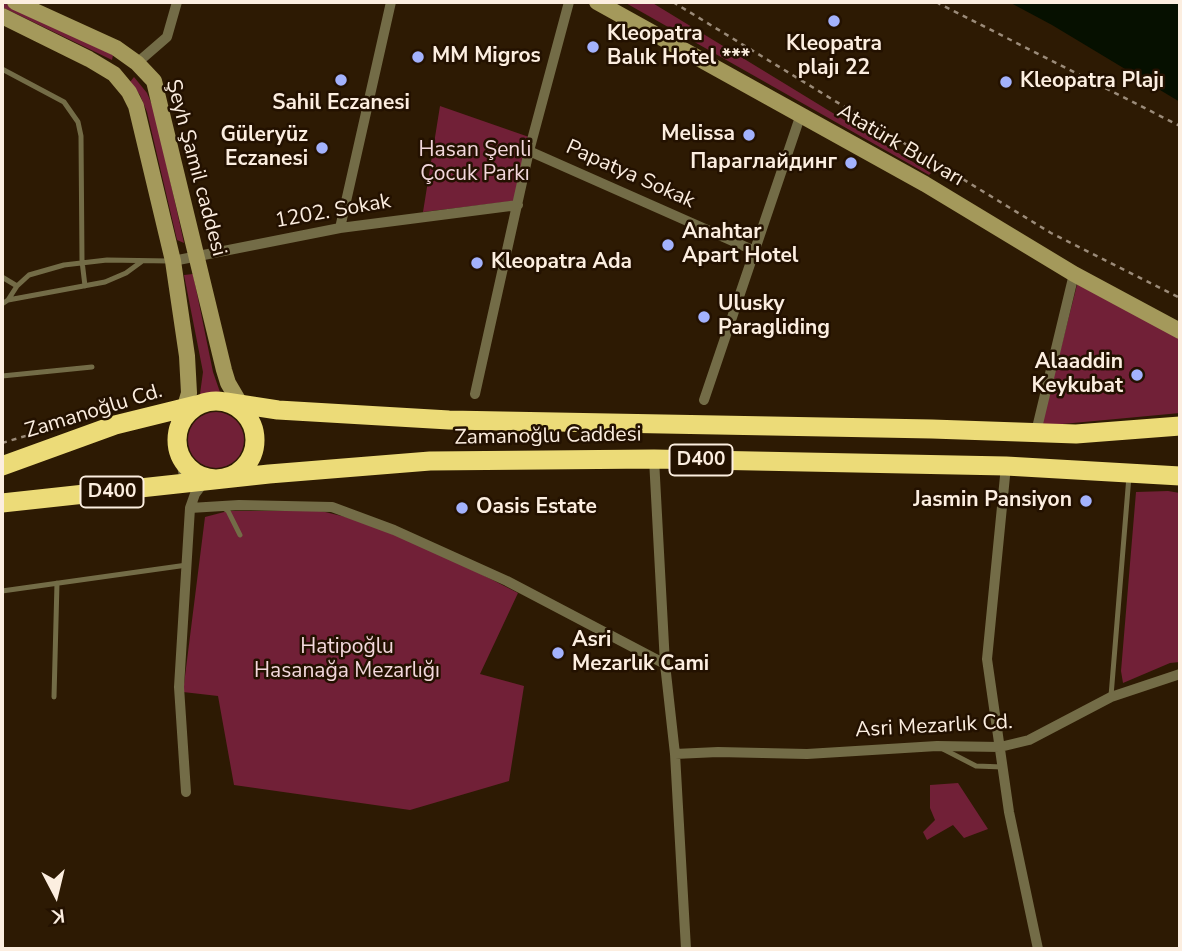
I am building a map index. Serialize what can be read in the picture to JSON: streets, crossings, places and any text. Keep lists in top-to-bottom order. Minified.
{"streets":{"highway":["Zamanoğlu Cd.","Zamanoğlu Caddesi","D400"],"main road":["Atatürk Bulvarı","Şeyh Şamil caddesi"],"street":["Papatya Sokak","1202. Sokak","Asri Mezarlık Cd."]},"crossings":[["Şeyh Şamil caddesi","1202. Sokak"],["Şeyh Şamil caddesi","Zamanoğlu Cd."],["Şeyh Şamil caddesi","Zamanoğlu Caddesi"],["Zamanoğlu Cd.","Zamanoğlu Caddesi"]],"parks":["Hasan Şenli Çocuk Parkı","Hatipoğlu Hasanağa Mezarlığı"],"places":["Kleopatra plajı 22","Kleopatra Balık Hotel ***","MM Migros","Sahil Eczanesi","Kleopatra Plajı","Melissa","Güleryüz Eczanesi","Параглайдинг","Anahtar Apart Hotel","Kleopatra Ada","Ulusky Paragliding","Alaaddin Keykubat","Jasmin Pansiyon","Oasis Estate","Asri Mezarlık Cami"],"north":"bottom"}
